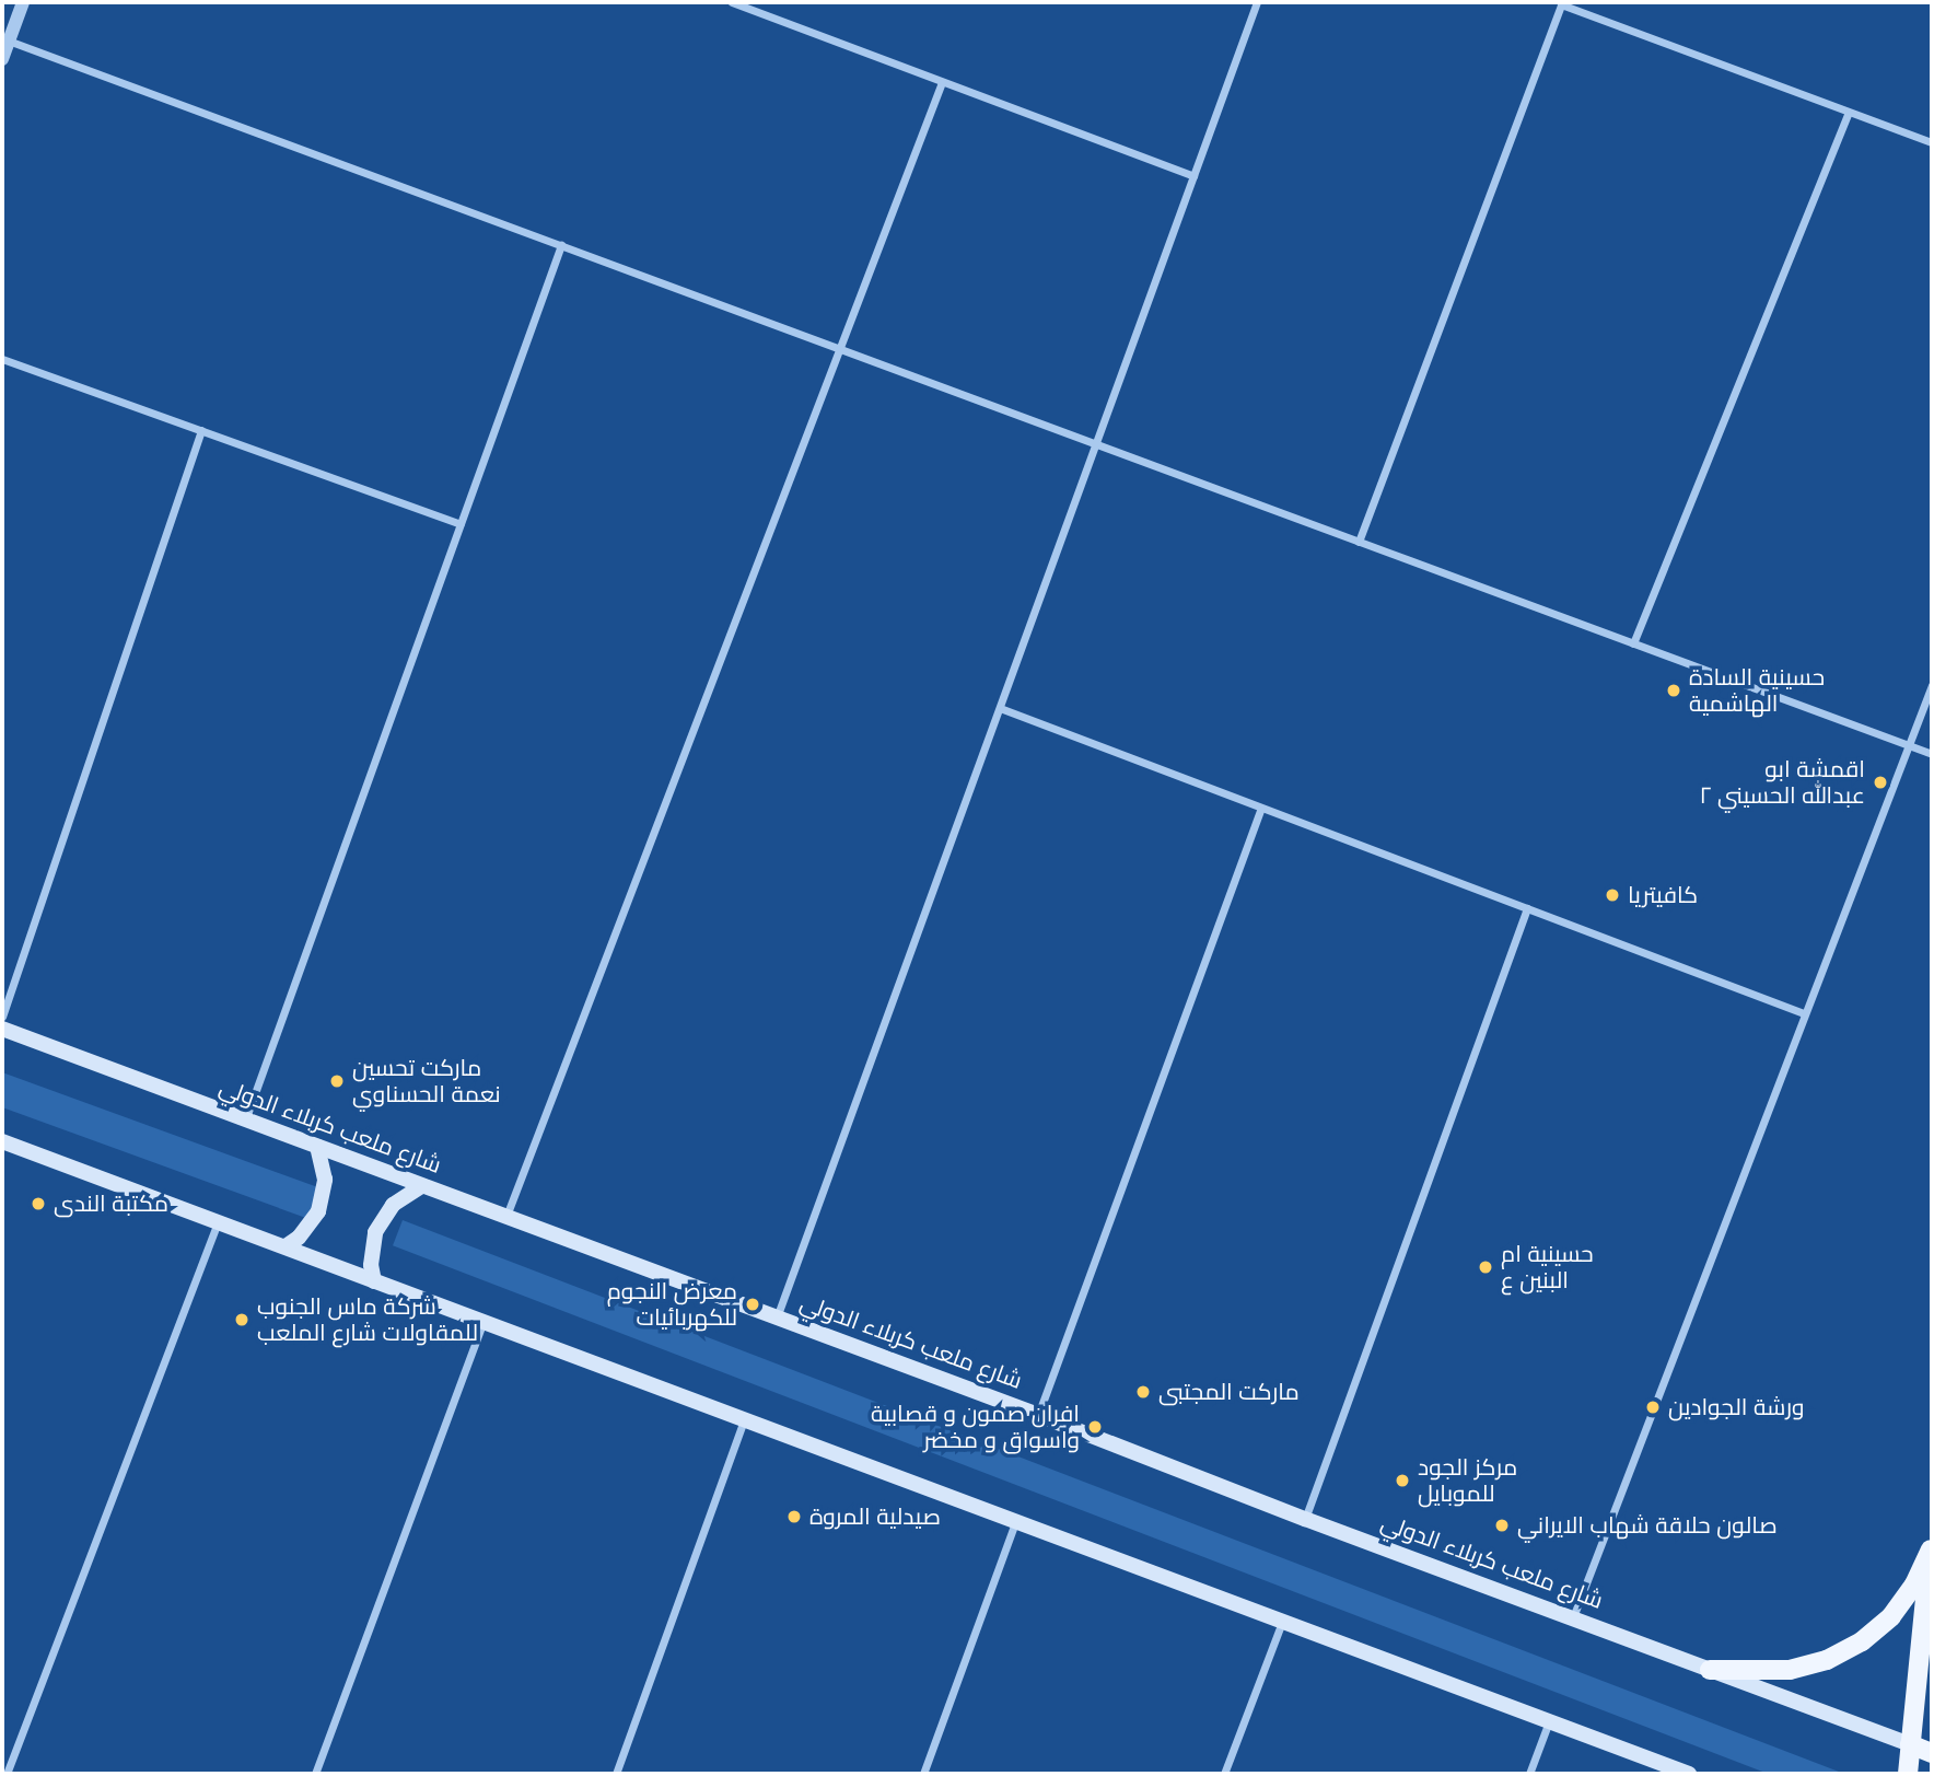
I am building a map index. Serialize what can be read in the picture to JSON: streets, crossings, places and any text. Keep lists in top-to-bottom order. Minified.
{"streets":{"main road":["شارع ملعب كربلاء الدولي"]},"places":["حسينية السادة الهاشمية","اقمشة ابو عبدالله الحسيني ٢","كافيتريا","ماركت تحسين نعمة الحسناوي","مكتبة الندى","حسينية ام البنين ع","معرض النجوم للكهربائيات","شركة ماس الجنوب للمقاولات شارع الملعب","ماركت المجتبى","ورشة الجوادين","افران صمون و قصابية واسواق و مخضر","مركز الجود للموبايل","صيدلية المروة","صالون حلاقة شهاب الايراني"]}
